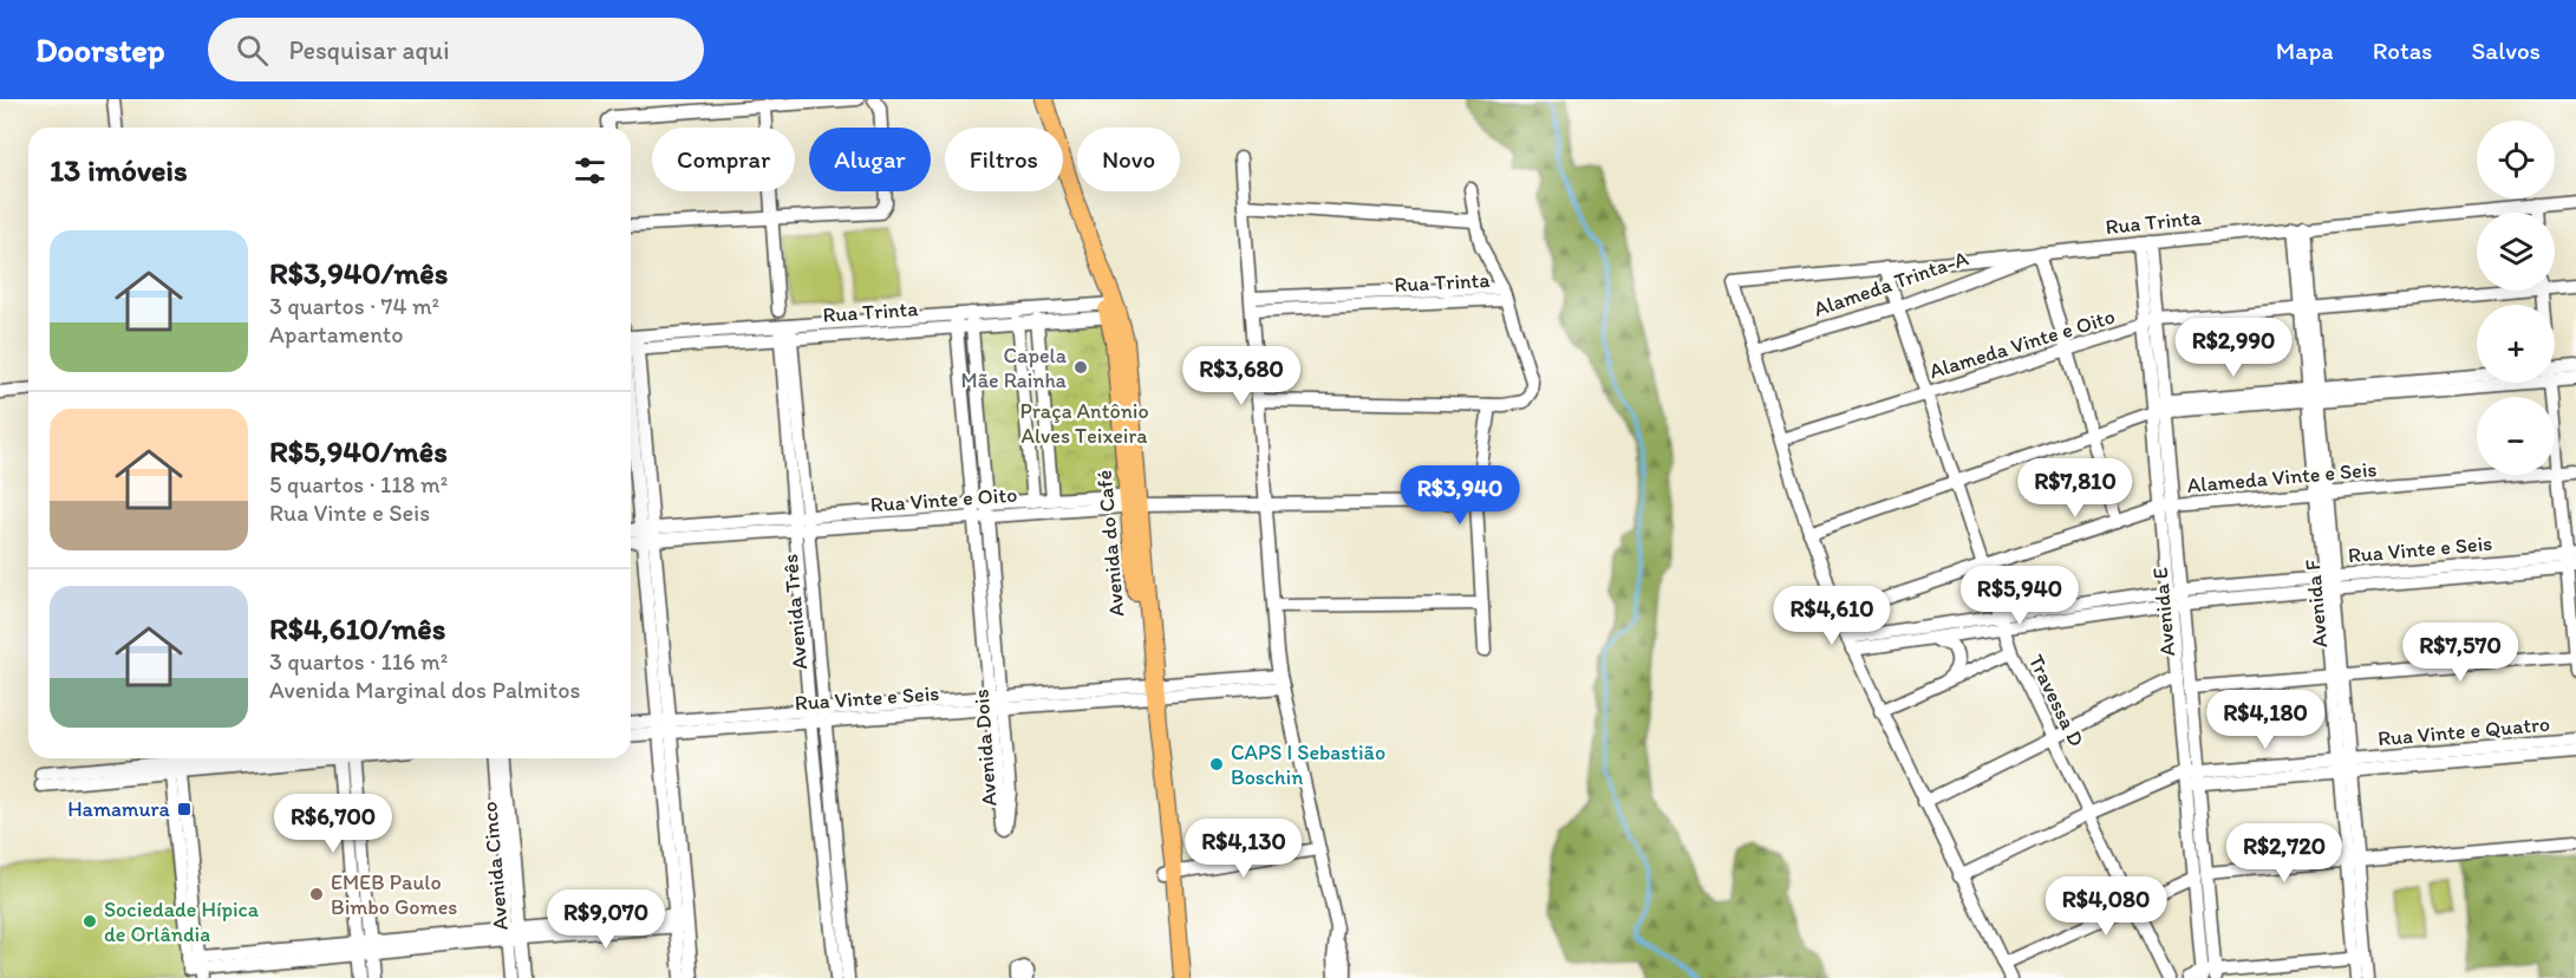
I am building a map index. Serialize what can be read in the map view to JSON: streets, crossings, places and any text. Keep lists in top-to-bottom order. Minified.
{"streets":{"main road":["Avenida do Café"],"street":["Rua Trinta","Alameda Trinta-A","Alameda Vinte e Oito","Alameda Vinte e Seis","Rua Vinte e Oito","Rua Vinte e Seis","Avenida F","Avenida Três","Avenida E","Travessa D","Rua Vinte e Quatro","Avenida Dois","Avenida Cinco"]},"crossings":[["Rua Trinta","Alameda Trinta-A"],["Rua Trinta","Avenida do Café"],["Rua Trinta","Avenida F"],["Rua Trinta","Avenida Três"],["Rua Trinta","Avenida E"],["Rua Trinta","Travessa D"],["Rua Trinta","Avenida Dois"],["Alameda Trinta-A","Travessa D"],["Alameda Vinte e Oito","Avenida F"],["Alameda Vinte e Oito","Avenida E"],["Alameda Vinte e Oito","Travessa D"],["Alameda Vinte e Seis","Avenida F"],["Alameda Vinte e Seis","Avenida E"],["Alameda Vinte e Seis","Travessa D"],["Rua Vinte e Oito","Avenida do Café"],["Rua Vinte e Oito","Avenida Três"],["Rua Vinte e Oito","Avenida Dois"],["Avenida do Café","Rua Vinte e Seis"],["Rua Vinte e Seis","Avenida F"],["Rua Vinte e Seis","Avenida Três"],["Rua Vinte e Seis","Avenida E"],["Rua Vinte e Seis","Travessa D"],["Rua Vinte e Seis","Avenida Dois"],["Avenida F","Rua Vinte e Quatro"],["Avenida E","Rua Vinte e Quatro"]],"parks":["Praça Antônio Alves Teixeira"],"places":{"other":["Capela Mãe Rainha","CAPS I Sebastião Boschin","EMEB Paulo Bimbo Gomes","Sociedade Hípica de Orlândia"],"transit":["Hamamura"]},"page":{"header":"Doorstep","search":"Pesquisar aqui","nav":["Mapa","Rotas","Salvos"],"map_buttons":["+","−"],"chip":["Comprar","Alugar","Filtros","Novo"],"heading":"13 imóveis","list":[{"name":"R$3,940/mês","note":"3 quartos · 74 m² · Apartamento"},{"name":"R$5,940/mês","note":"5 quartos · 118 m² · Rua Vinte e Seis"},{"name":"R$4,610/mês","note":"3 quartos · 116 m² · Avenida Marginal dos Palmitos"}],"price":["R$2,990","R$3,680","R$7,810","R$3,940","R$5,940","R$4,610","R$7,570","R$4,180","R$6,700","R$4,130","R$2,720","R$4,080","R$9,070"]}}
